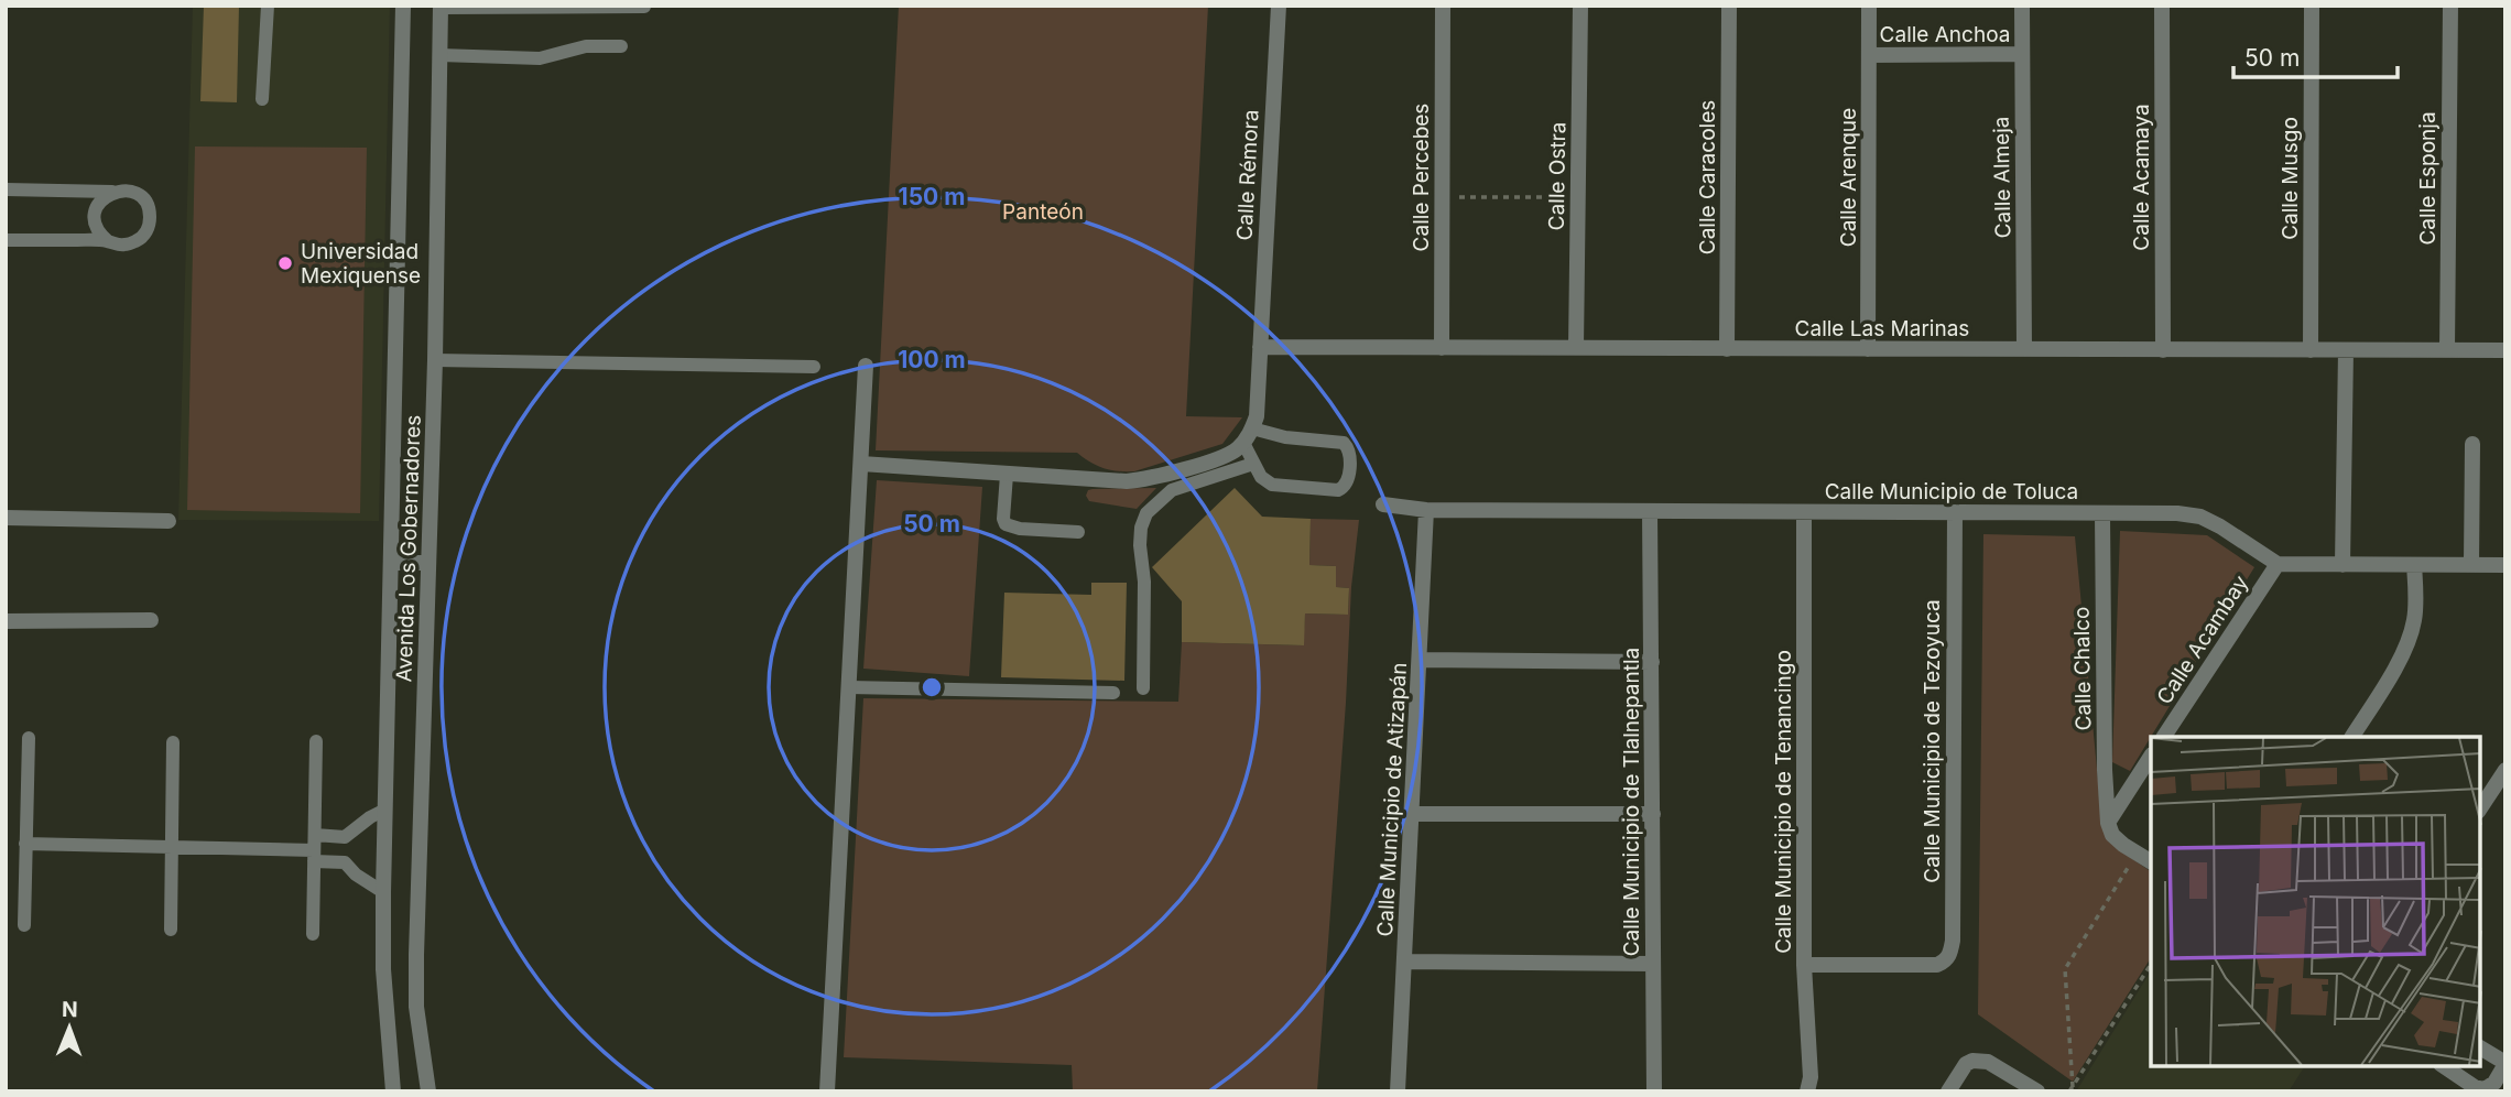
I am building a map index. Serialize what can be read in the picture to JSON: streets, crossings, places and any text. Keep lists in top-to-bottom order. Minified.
{"streets":{"street":["Calle Anchoa","Calle Rémora","Calle Ostra","Calle Percebes","Calle Caracoles","Calle Arenque","Calle Almeja","Calle Acamaya","Calle Musgo","Calle Esponja","Calle Las Marinas","Calle Municipio de Toluca","Avenida Los Gobernadores","Calle Acambay","Calle Chalco","Calle Municipio de Tezoyuca","Calle Municipio de Atizapán","Calle Municipio de Tlalnepantla","Calle Municipio de Tenancingo"]},"crossings":[["Calle Anchoa","Calle Arenque"],["Calle Anchoa","Calle Almeja"],["Calle Rémora","Calle Las Marinas"],["Calle Ostra","Calle Las Marinas"],["Calle Percebes","Calle Las Marinas"],["Calle Caracoles","Calle Las Marinas"],["Calle Arenque","Calle Las Marinas"],["Calle Almeja","Calle Las Marinas"],["Calle Acamaya","Calle Las Marinas"],["Calle Musgo","Calle Las Marinas"],["Calle Esponja","Calle Las Marinas"],["Calle Municipio de Toluca","Calle Acambay"],["Calle Municipio de Toluca","Calle Chalco"],["Calle Municipio de Toluca","Calle Municipio de Tezoyuca"],["Calle Municipio de Toluca","Calle Municipio de Atizapán"],["Calle Municipio de Toluca","Calle Municipio de Tlalnepantla"],["Calle Municipio de Toluca","Calle Municipio de Tenancingo"],["Calle Municipio de Tezoyuca","Calle Municipio de Tenancingo"]],"parks":["Panteón"],"places":["Universidad Mexiquense"],"scale_bar":"50 m","north":"top","rings":["150 m","100 m","50 m"]}
